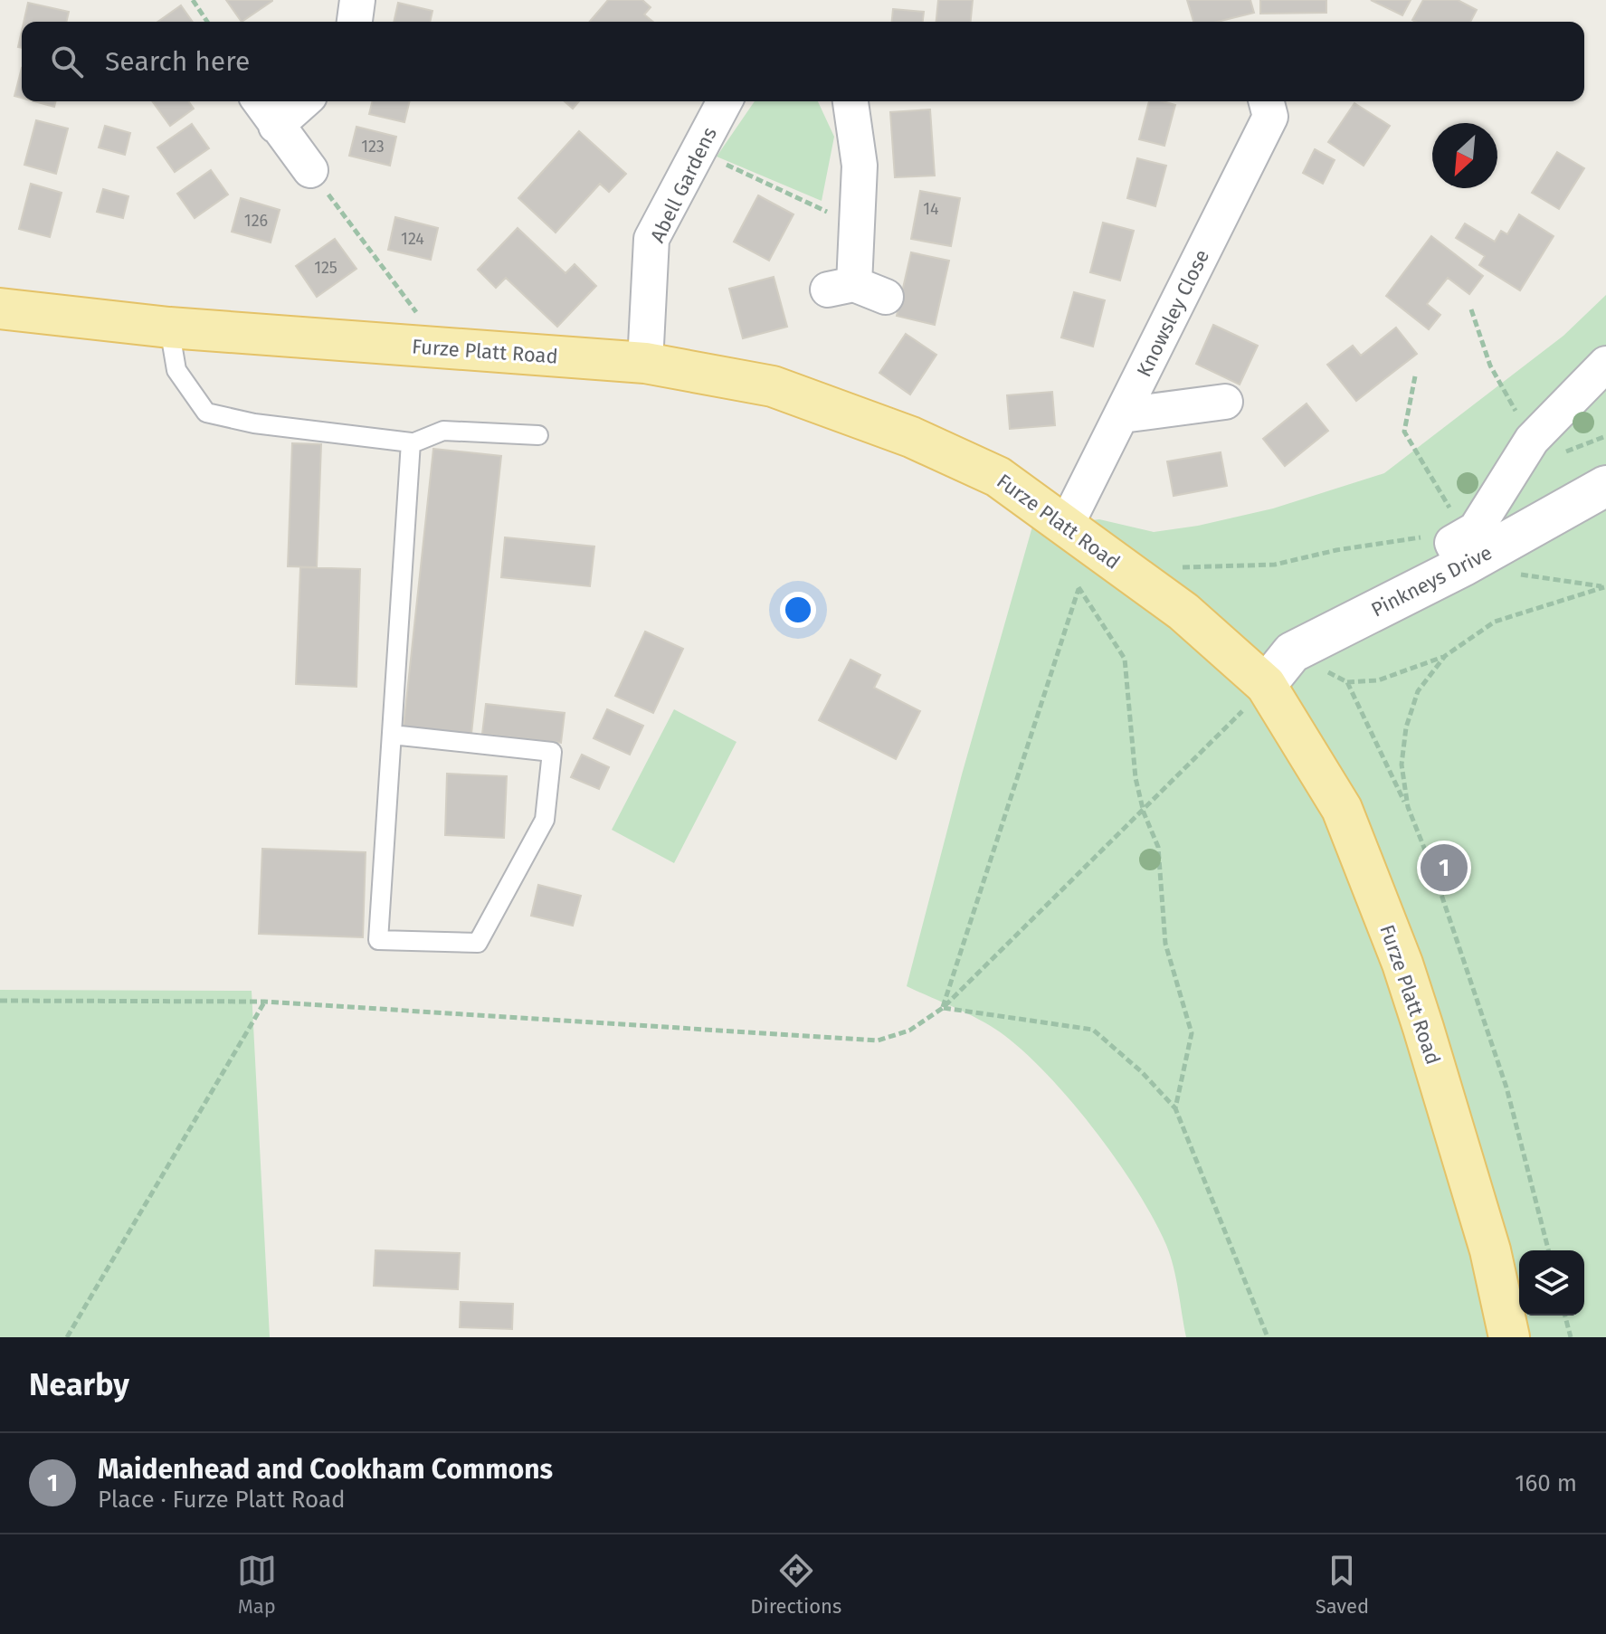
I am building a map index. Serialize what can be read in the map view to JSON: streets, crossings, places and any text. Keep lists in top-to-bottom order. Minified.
{"streets":{"main road":["Furze Platt Road"],"street":["Abell Gardens","Knowsley Close","Pinkneys Drive"]},"crossings":[["Abell Gardens","Furze Platt Road"],["Knowsley Close","Furze Platt Road"],["Furze Platt Road","Pinkneys Drive"]],"house_numbers":["123","14","126","124","125"],"north":"bottom left","page":{"search":"Search here","pins":"1","heading":"Nearby","list":[{"mark":"1","name":"Maidenhead and Cookham Commons","note":"Place · Furze Platt Road","value":"160 m"}],"nav":["Map","Directions","Saved"]}}
